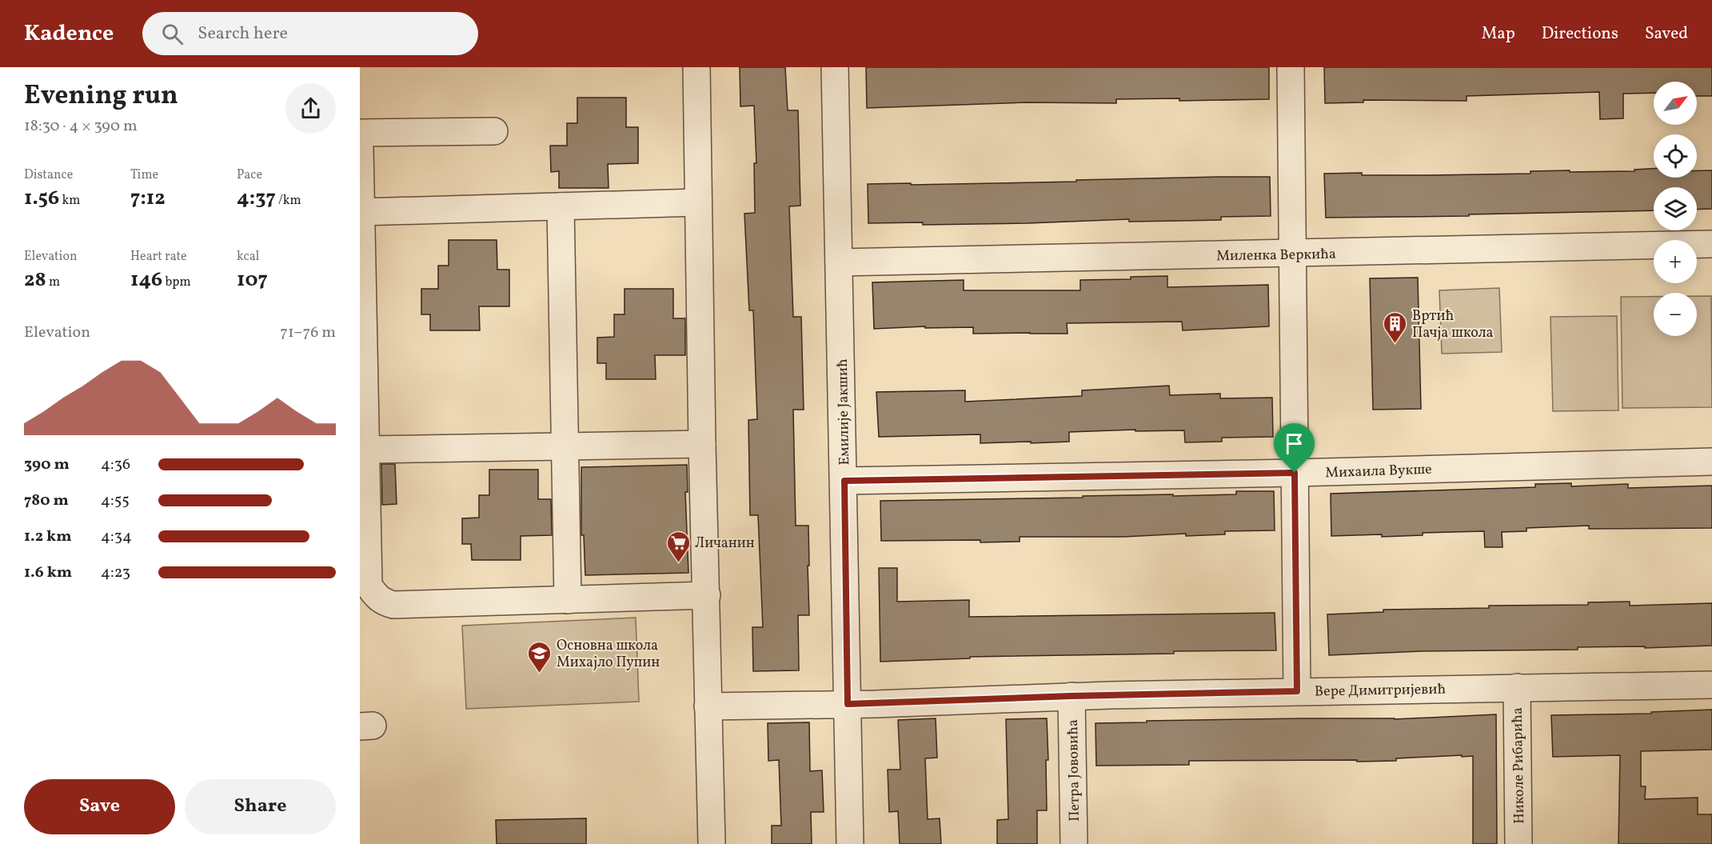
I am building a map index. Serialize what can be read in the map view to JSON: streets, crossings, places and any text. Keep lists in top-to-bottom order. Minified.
{"streets":{"street":["Миленка Веркића","Емилије Јакшић","Михаила Вукше","Вере Димитријевић","Николе Рибарића","Петра Јововића"]},"crossings":[["Миленка Веркића","Емилије Јакшић"],["Емилије Јакшић","Михаила Вукше"],["Емилије Јакшић","Вере Димитријевић"],["Вере Димитријевић","Николе Рибарића"],["Вере Димитријевић","Петра Јововића"]],"places":{"building":["Вртић Пачја школа"],"supermarket":["Личанин"],"school or university":["Основна школа Михајло Пупин"]},"north":"top right","page":{"header":"Kadence","search":"Search here","nav":["Map","Directions","Saved"],"heading":["Evening run","18:30 · 4 × 390 m"],"map_buttons":["+","−"],"stats":[["Distance","1.56 km"],["Time","7:12"],["Pace","4:37 /km"],["Elevation","28 m"],["Heart rate","146 bpm"],["kcal","107"]],"chart":["Elevation","71–76 m"],"list":[{"name":"390 m","note":"4:36"},{"name":"780 m","note":"4:55"},{"name":"1.2 km","note":"4:34"},{"name":"1.6 km","note":"4:23"}],"buttons":["Save","Share"]}}
